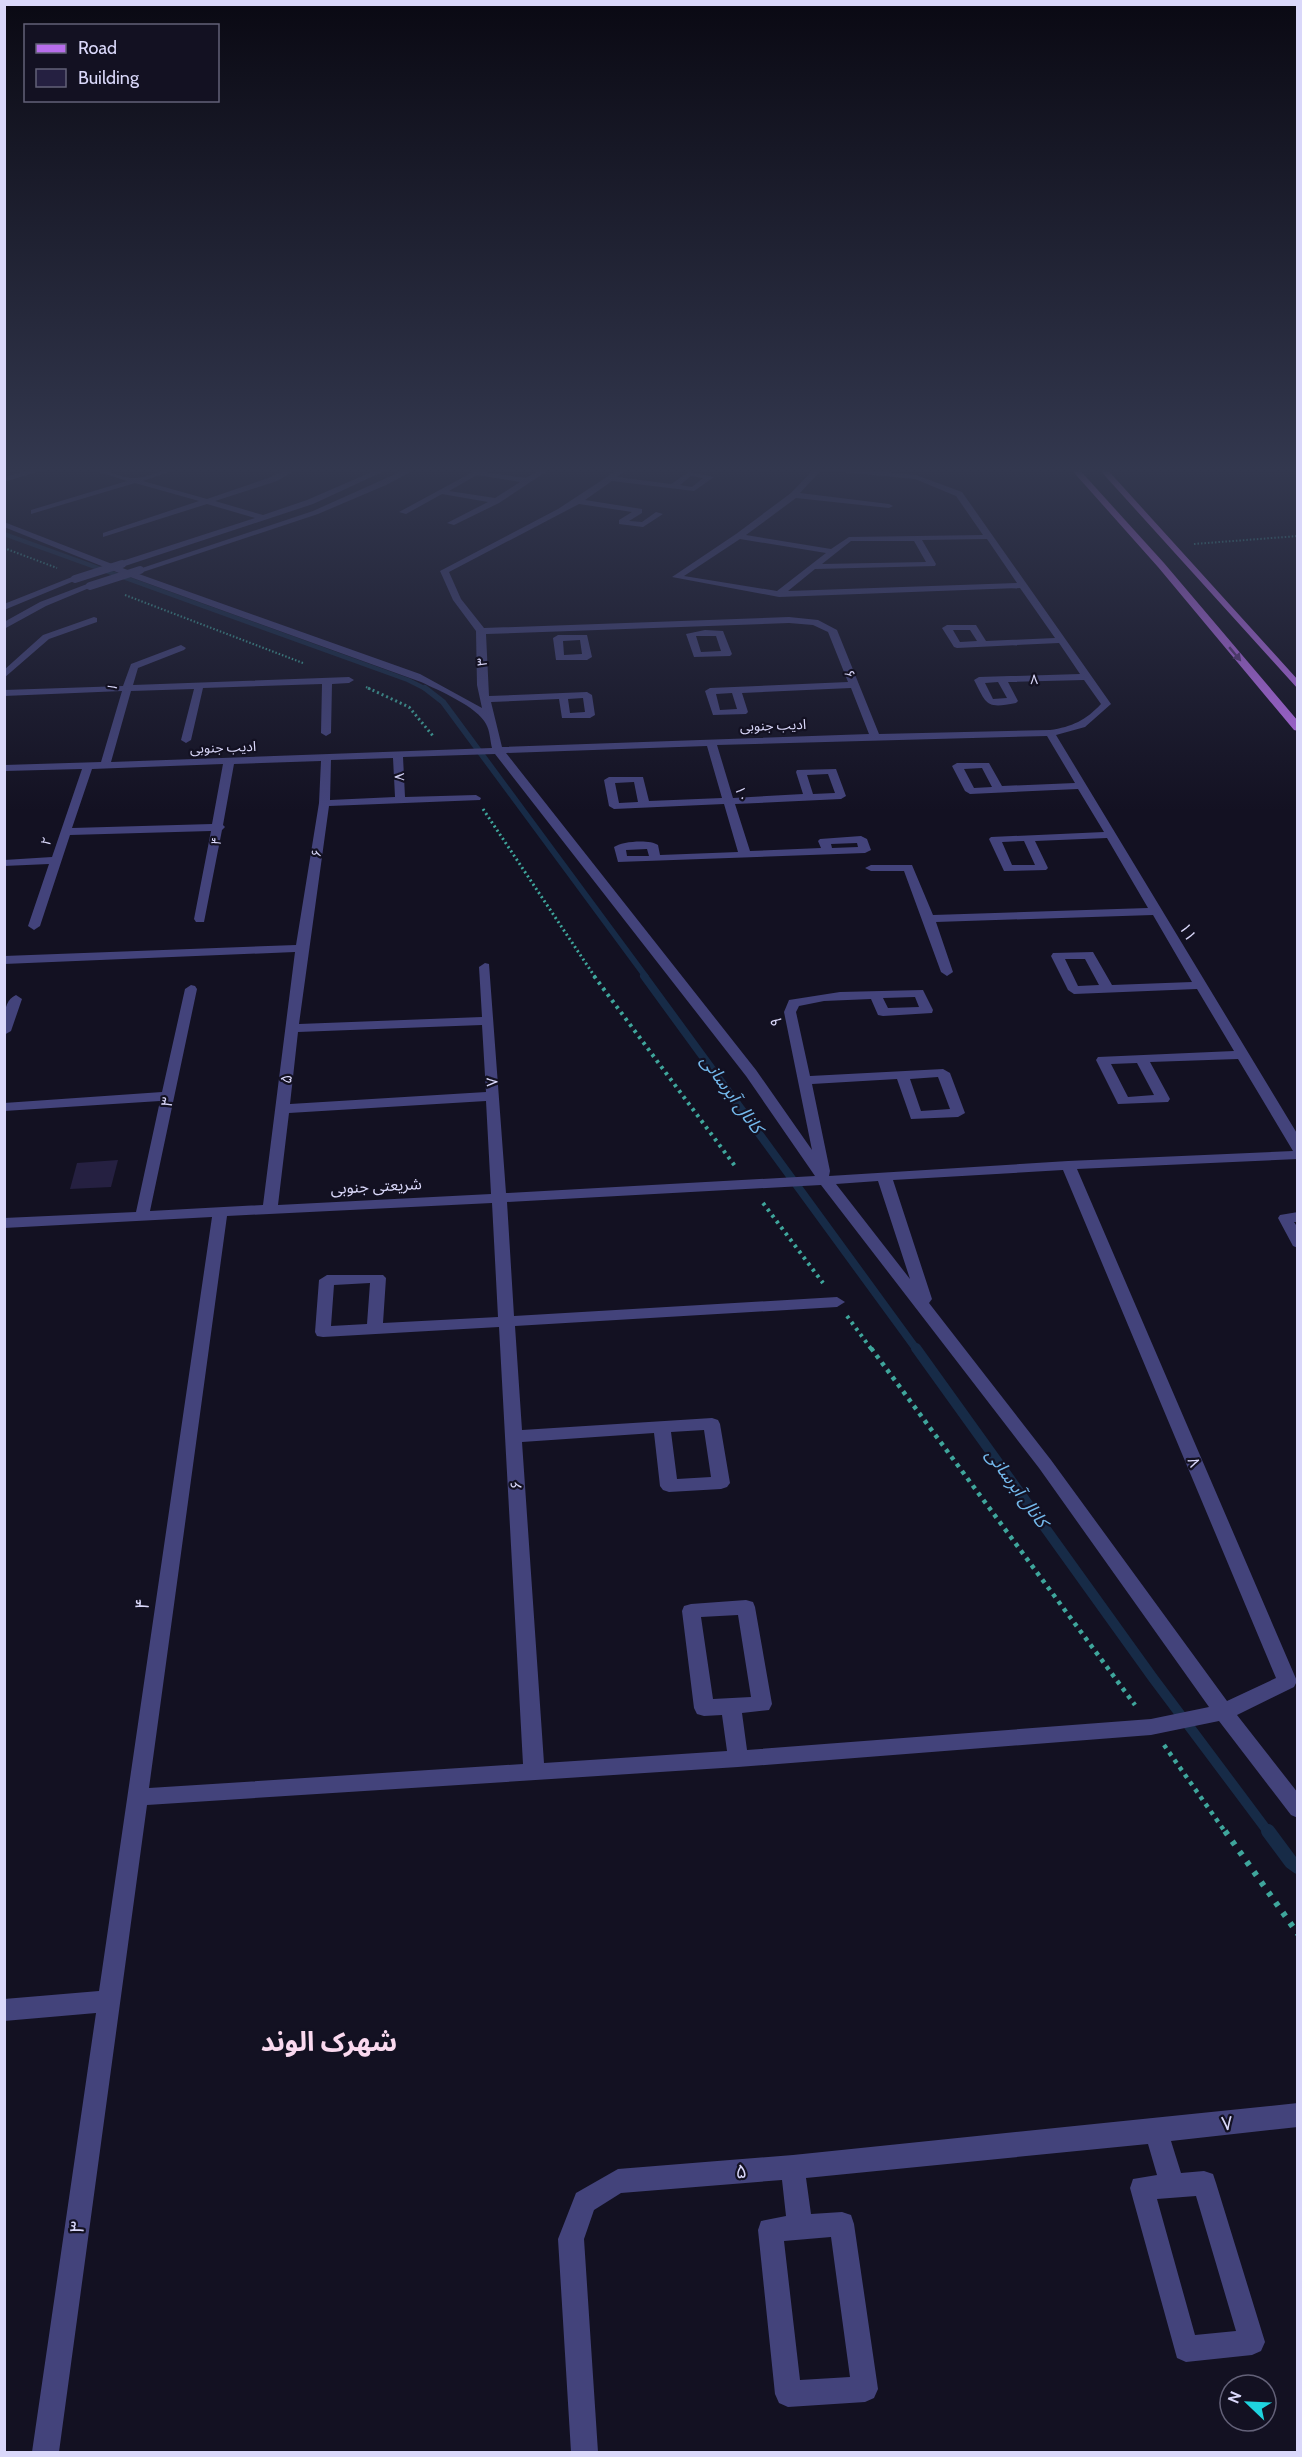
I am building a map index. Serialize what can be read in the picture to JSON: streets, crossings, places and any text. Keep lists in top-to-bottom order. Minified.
{"streets":{"street":["۳","۶","۸","۱","ادیب جنوبی","۱۰","۲","۴","۱۱","۹","۵","۷","شریعتی جنوبی"]},"crossings":[["۳","۶"],["۳","ادیب جنوبی"],["۳","۴"],["۳","شریعتی جنوبی"],["۶","ادیب جنوبی"],["۶","۵"],["۶","۷"],["۶","شریعتی جنوبی"],["۸","ادیب جنوبی"],["۸","شریعتی جنوبی"],["۱","ادیب جنوبی"],["ادیب جنوبی","۱۰"],["ادیب جنوبی","۲"],["ادیب جنوبی","۴"],["ادیب جنوبی","۱۱"],["۴","شریعتی جنوبی"],["۹","شریعتی جنوبی"],["۵","۷"],["۵","شریعتی جنوبی"],["۷","شریعتی جنوبی"]],"districts":["شهرک الوند"],"water":["کانال آبرسانی"],"legend":["Road","Building"],"north":"top left"}
